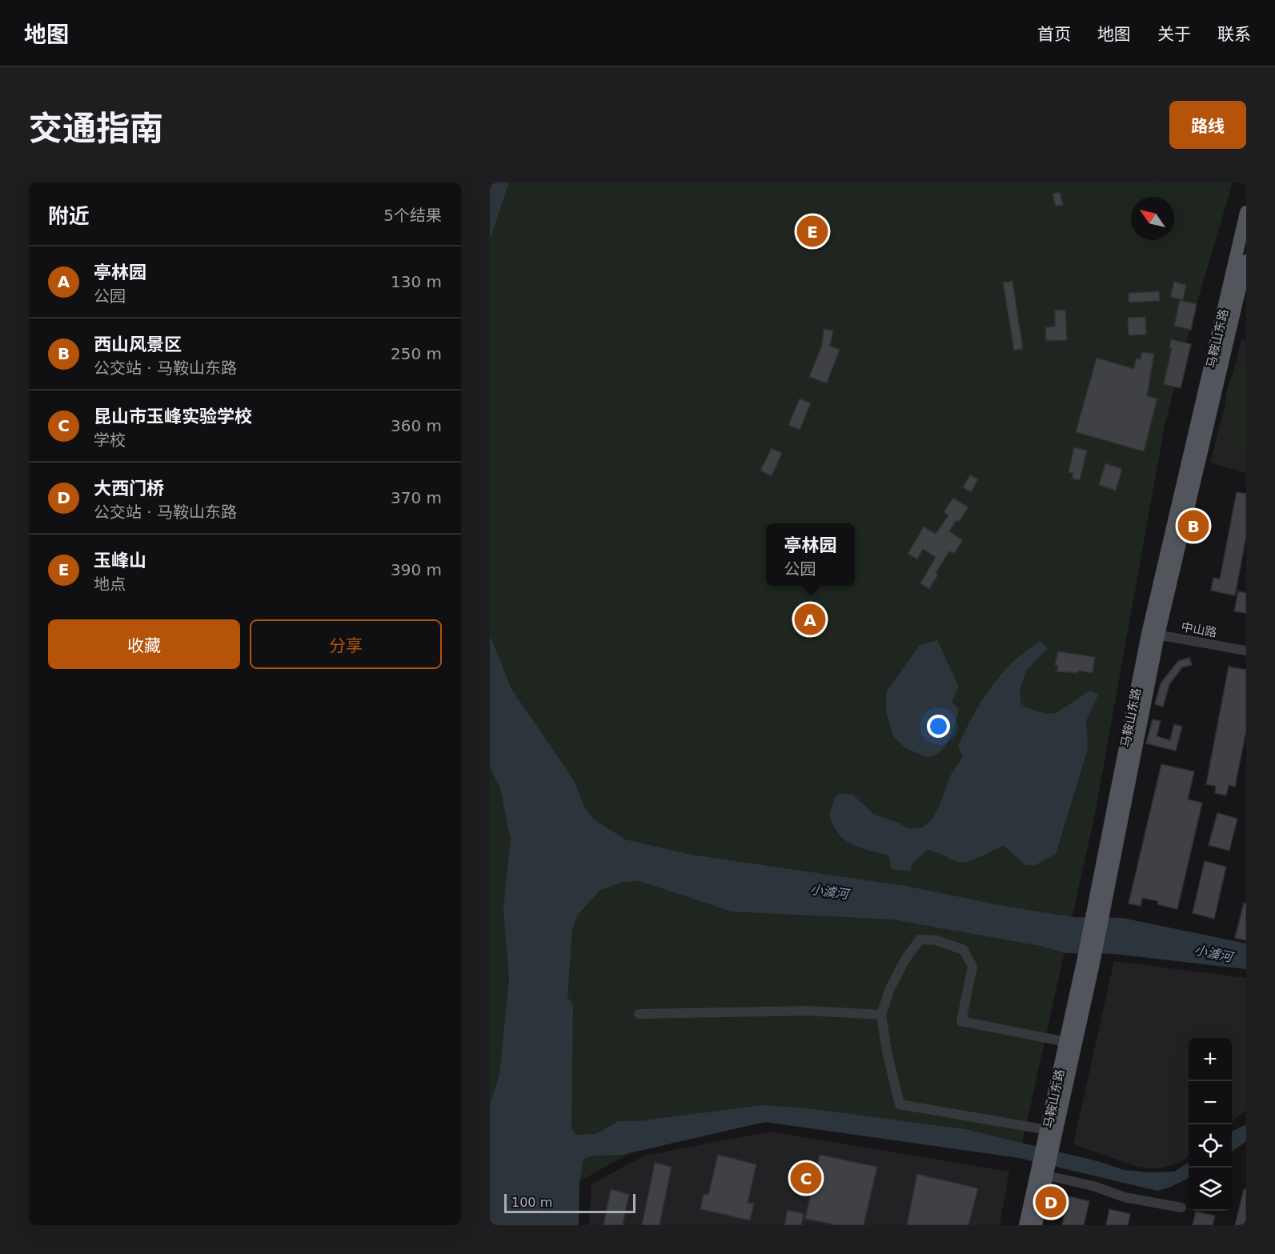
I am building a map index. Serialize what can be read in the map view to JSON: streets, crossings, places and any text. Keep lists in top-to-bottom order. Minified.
{"streets":{"main road":["马鞍山东路"],"street":["中山路"]},"crossings":[["马鞍山东路","中山路"]],"water":["小澞河"],"scale_bar":"100 m","north":"top left","page":{"header":"地图","nav":["首页","地图","关于","联系"],"title":"交通指南","buttons":["路线",["收藏","分享"]],"heading":["附近","5个结果"],"pins":["E","B","A","C","D"],"list":[{"mark":"A","name":"亭林园","note":"公园","value":"130 m"},{"mark":"B","name":"西山风景区","note":"公交站 · 马鞍山东路","value":"250 m"},{"mark":"C","name":"昆山市玉峰实验学校","note":"学校","value":"360 m"},{"mark":"D","name":"大西门桥","note":"公交站 · 马鞍山东路","value":"370 m"},{"mark":"E","name":"玉峰山","note":"地点","value":"390 m"}],"popup":["亭林园","公园"],"map_buttons":["+","−"],"scale":"100 m"}}
